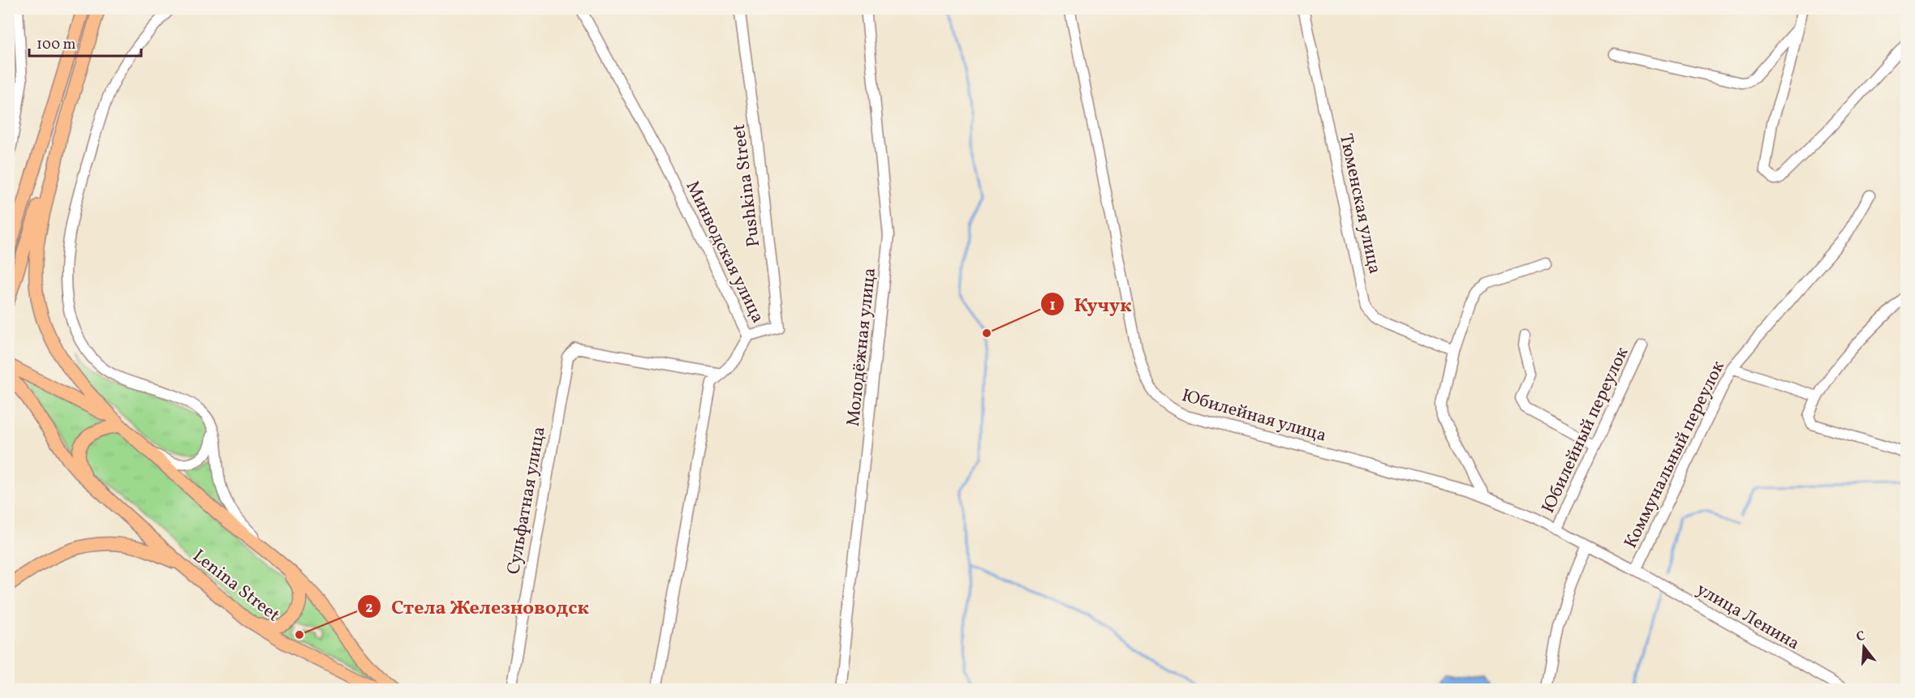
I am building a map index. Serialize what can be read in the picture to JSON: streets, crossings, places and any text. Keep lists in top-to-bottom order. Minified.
{"streets":{"main road":["Lenina Street"],"street":["Pushkina Street","Тюменская улица","Минводская улица","Молодёжная улица","Юбилейная улица","Юбилейный переулок","Коммунальный переулок","Сульфатная улица","улица Ленина"]},"crossings":[["Pushkina Street","Минводская улица"],["Минводская улица","Сульфатная улица"],["Юбилейная улица","Юбилейный переулок"],["Юбилейная улица","Коммунальный переулок"],["Юбилейная улица","улица Ленина"],["Коммунальный переулок","улица Ленина"]],"places":["Кучук","Стела Железноводск"],"scale_bar":"100 m","north":"top"}
